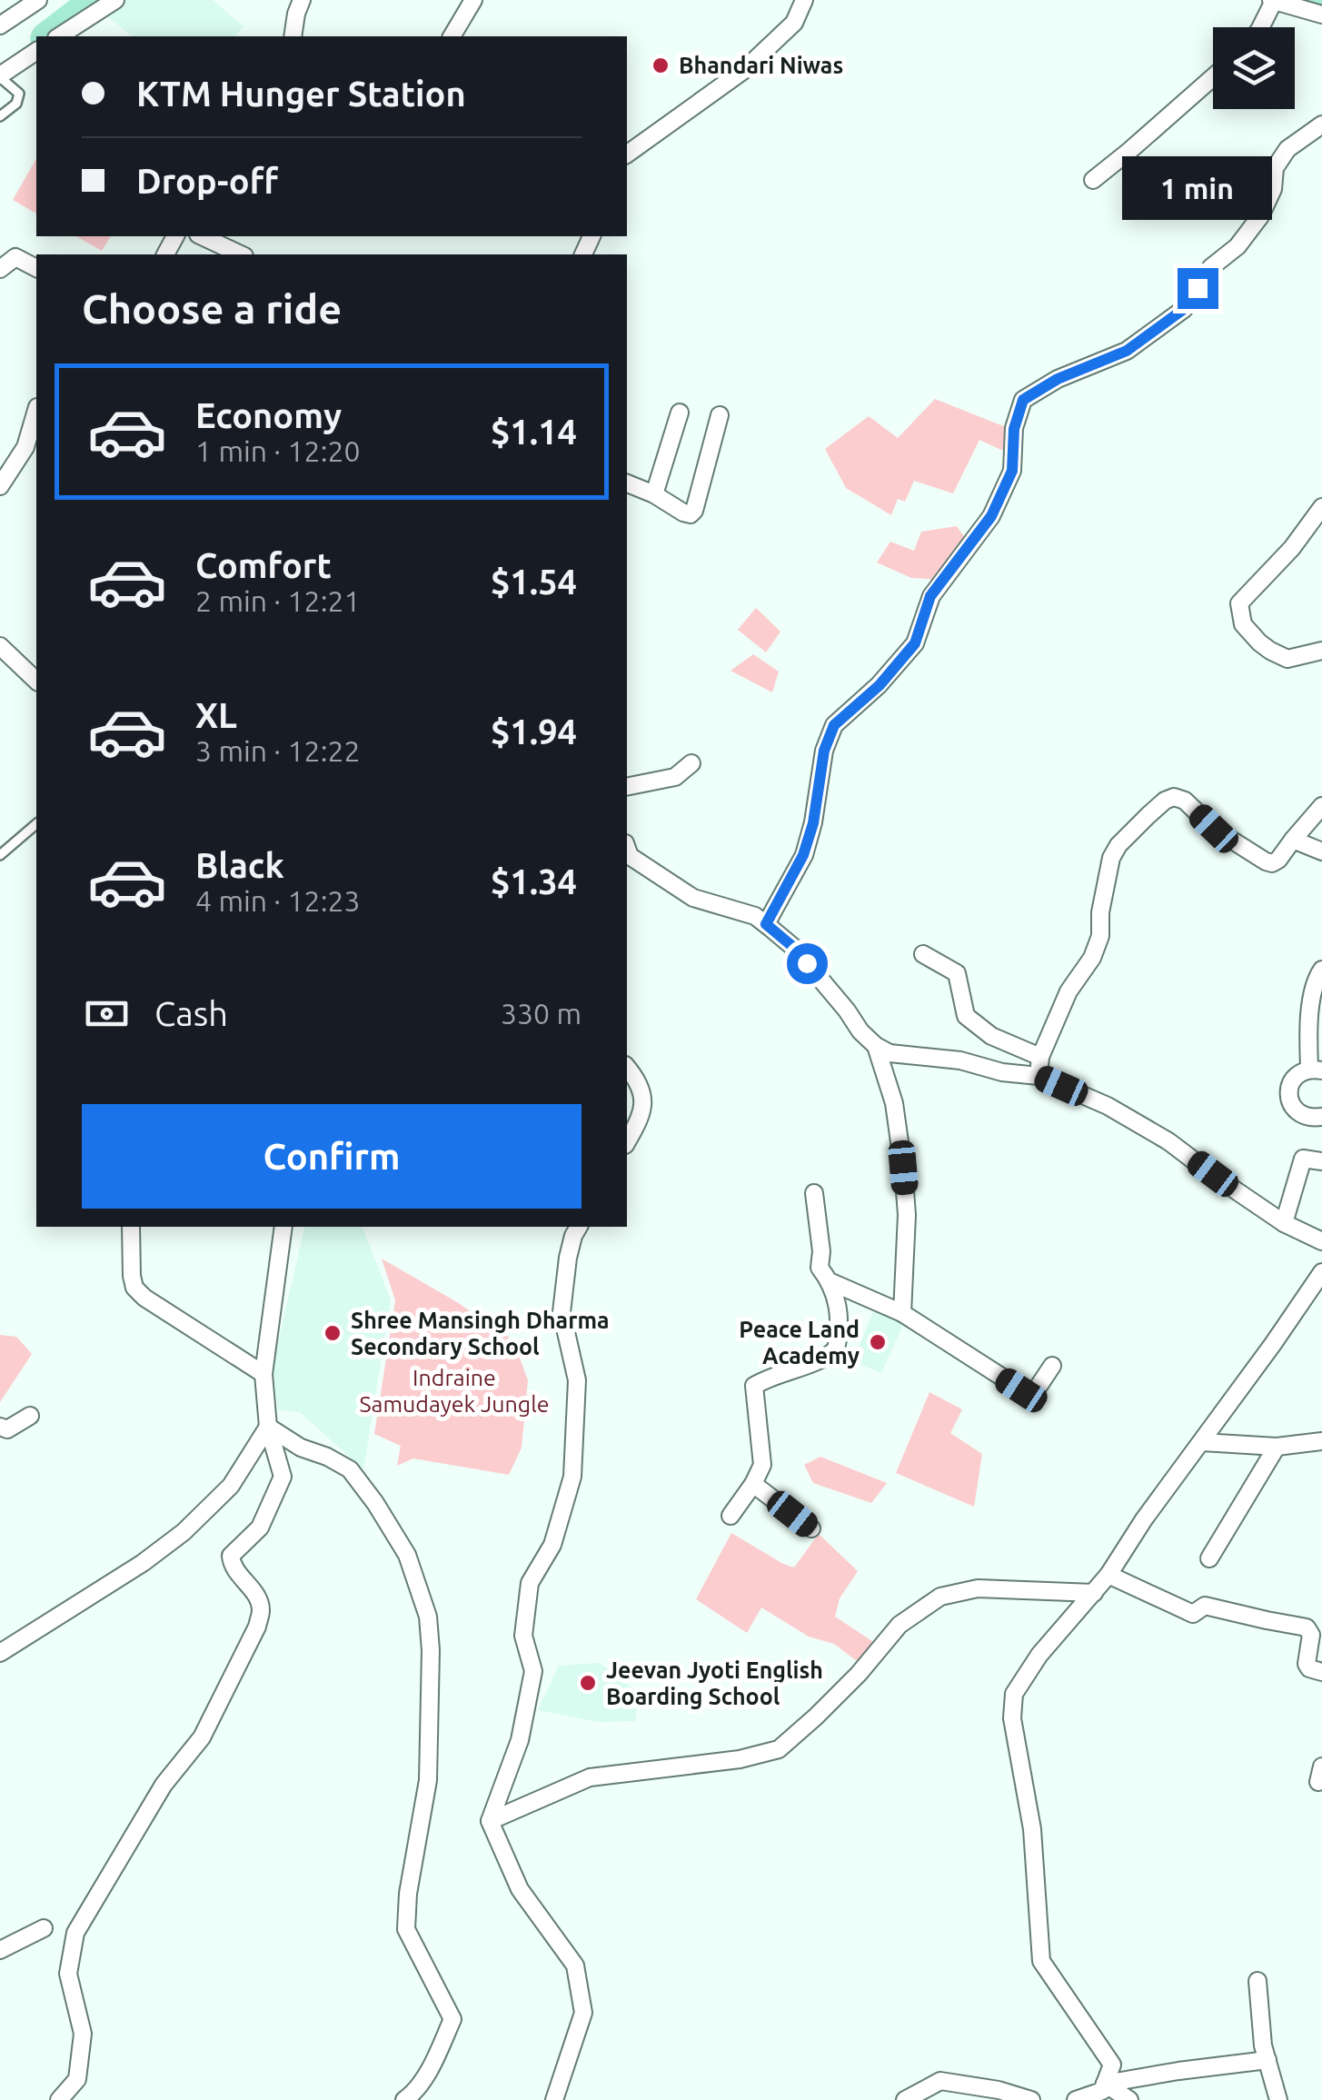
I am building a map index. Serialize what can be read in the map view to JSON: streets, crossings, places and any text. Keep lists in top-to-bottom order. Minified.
{"parks":["Indraine Samudayek Jungle"],"places":["Bhandari Niwas","Shree Mansingh Dharma Secondary School","Peace Land Academy","Jeevan Jyoti English Boarding School"],"page":{"banner":["KTM Hunger Station","Drop-off"],"bubble":"1 min","heading":"Choose a ride","list":[{"name":"Economy","note":"1 min · 12:20","value":"$1.14"},{"name":"Comfort","note":"2 min · 12:21","value":"$1.54"},{"name":"XL","note":"3 min · 12:22","value":"$1.94"},{"name":"Black","note":"4 min · 12:23","value":"$1.34"}],"pay":["Cash","330 m"],"buttons":"Confirm"}}
